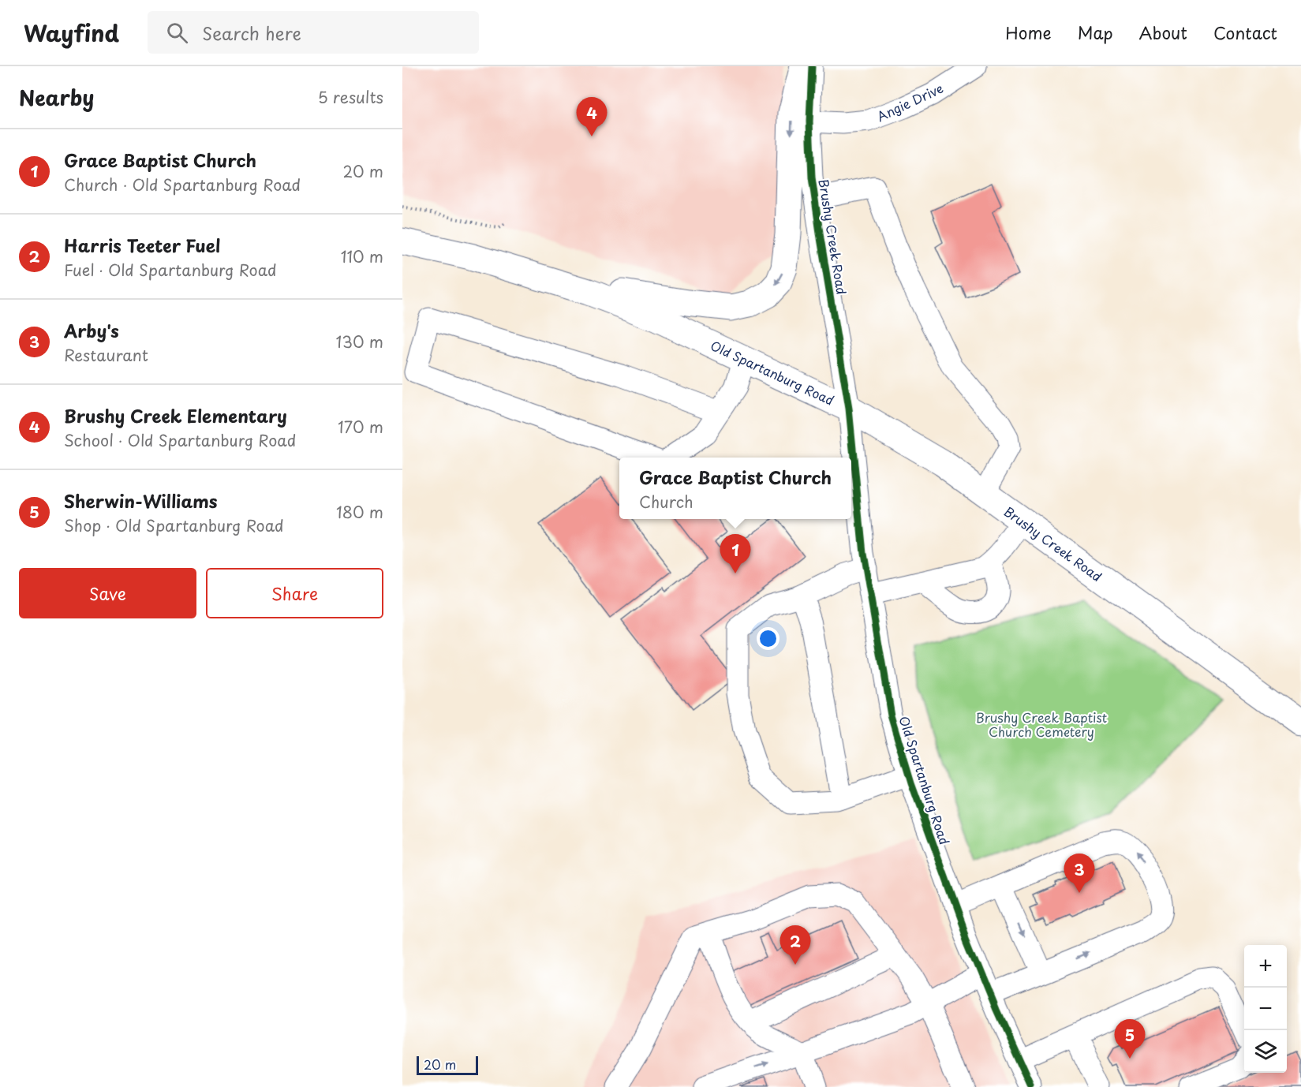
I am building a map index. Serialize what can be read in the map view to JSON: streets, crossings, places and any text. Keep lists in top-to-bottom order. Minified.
{"streets":{"main road":["Brushy Creek Road","Old Spartanburg Road"],"street":["Angie Drive"]},"crossings":[["Angie Drive","Brushy Creek Road"],["Brushy Creek Road","Old Spartanburg Road"]],"parks":["Brushy Creek Baptist Church Cemetery"],"scale_bar":"20 m","page":{"header":"Wayfind","search":"Search here","nav":["Home","Map","About","Contact"],"heading":["Nearby","5 results"],"pins":["4","1","3","2","5"],"list":[{"mark":"1","name":"Grace Baptist Church","note":"Church · Old Spartanburg Road","value":"20 m"},{"mark":"2","name":"Harris Teeter Fuel","note":"Fuel · Old Spartanburg Road","value":"110 m"},{"mark":"3","name":"Arby's","note":"Restaurant","value":"130 m"},{"mark":"4","name":"Brushy Creek Elementary","note":"School · Old Spartanburg Road","value":"170 m"},{"mark":"5","name":"Sherwin-Williams","note":"Shop · Old Spartanburg Road","value":"180 m"}],"popup":["Grace Baptist Church","Church"],"buttons":["Save","Share"],"map_buttons":["+","−"],"scale":"20 m"}}
